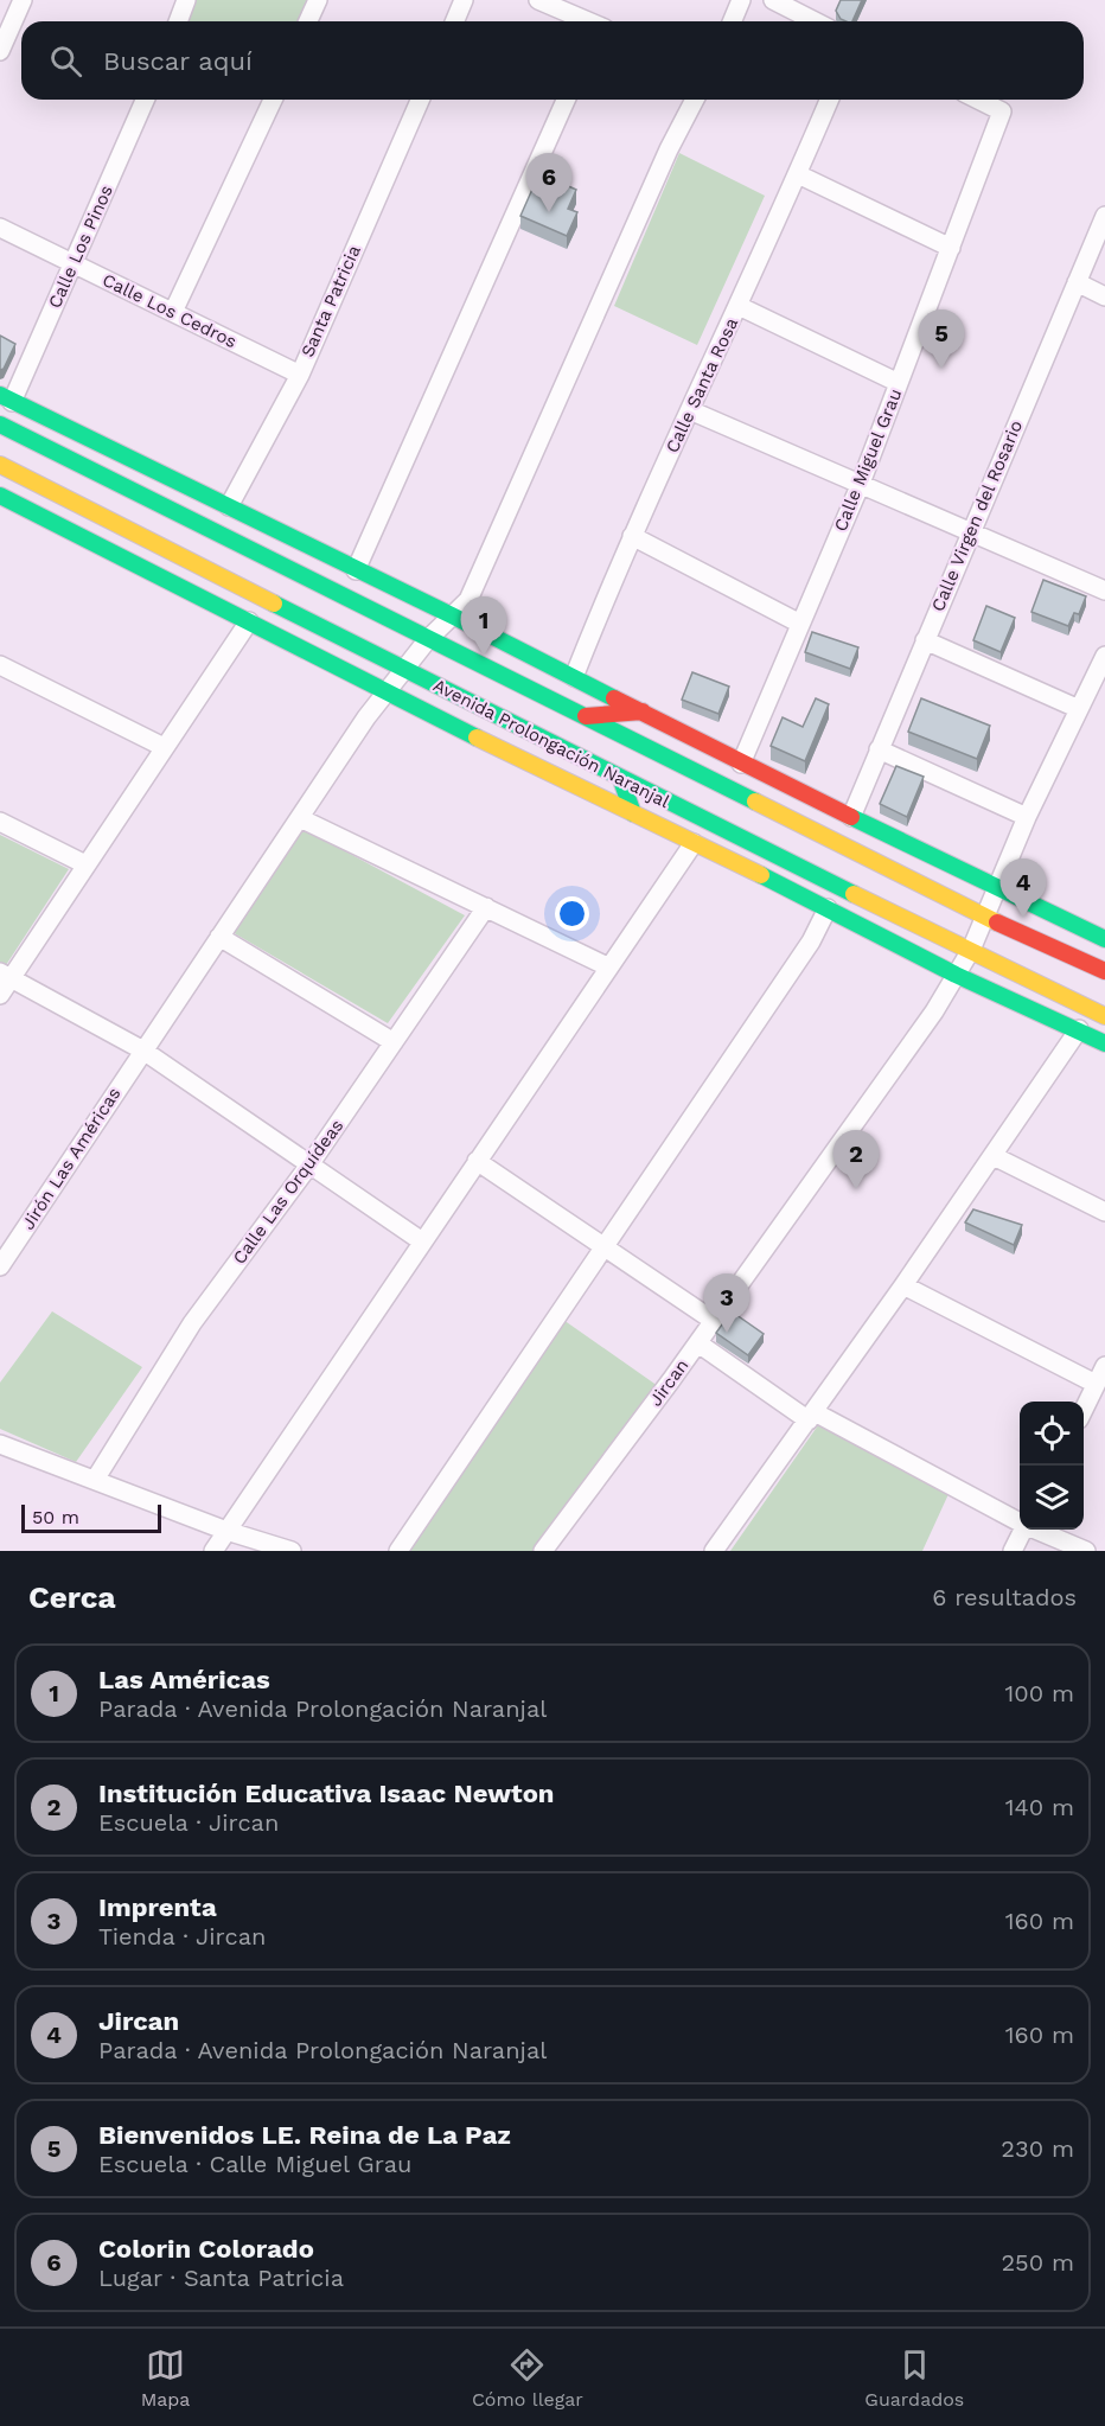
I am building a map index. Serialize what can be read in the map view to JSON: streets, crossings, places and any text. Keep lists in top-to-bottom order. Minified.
{"streets":{"main road":["Avenida Prolongación Naranjal"],"street":["Calle Los Pinos","Santa Patricia","Calle Los Cedros","Calle Santa Rosa","Calle Miguel Grau","Calle Virgen del Rosario","Jirón Las Américas","Calle Las Orquídeas","Jircan"]},"crossings":[["Calle Los Pinos","Calle Los Cedros"],["Santa Patricia","Calle Los Cedros"],["Avenida Prolongación Naranjal","Jirón Las Américas"],["Avenida Prolongación Naranjal","Jircan"]],"scale_bar":"50 m","page":{"search":"Buscar aquí","pins":["6","5","1","4","2","3"],"scale":"50 m","heading":["Cerca","6 resultados"],"list":[{"mark":"1","name":"Las Américas","note":"Parada · Avenida Prolongación Naranjal","value":"100 m"},{"mark":"2","name":"Institución Educativa Isaac Newton","note":"Escuela · Jircan","value":"140 m"},{"mark":"3","name":"Imprenta","note":"Tienda · Jircan","value":"160 m"},{"mark":"4","name":"Jircan","note":"Parada · Avenida Prolongación Naranjal","value":"160 m"},{"mark":"5","name":"Bienvenidos LE. Reina de La Paz","note":"Escuela · Calle Miguel Grau","value":"230 m"},{"mark":"6","name":"Colorin Colorado","note":"Lugar · Santa Patricia","value":"250 m"}],"nav":["Mapa","Cómo llegar","Guardados"]}}
